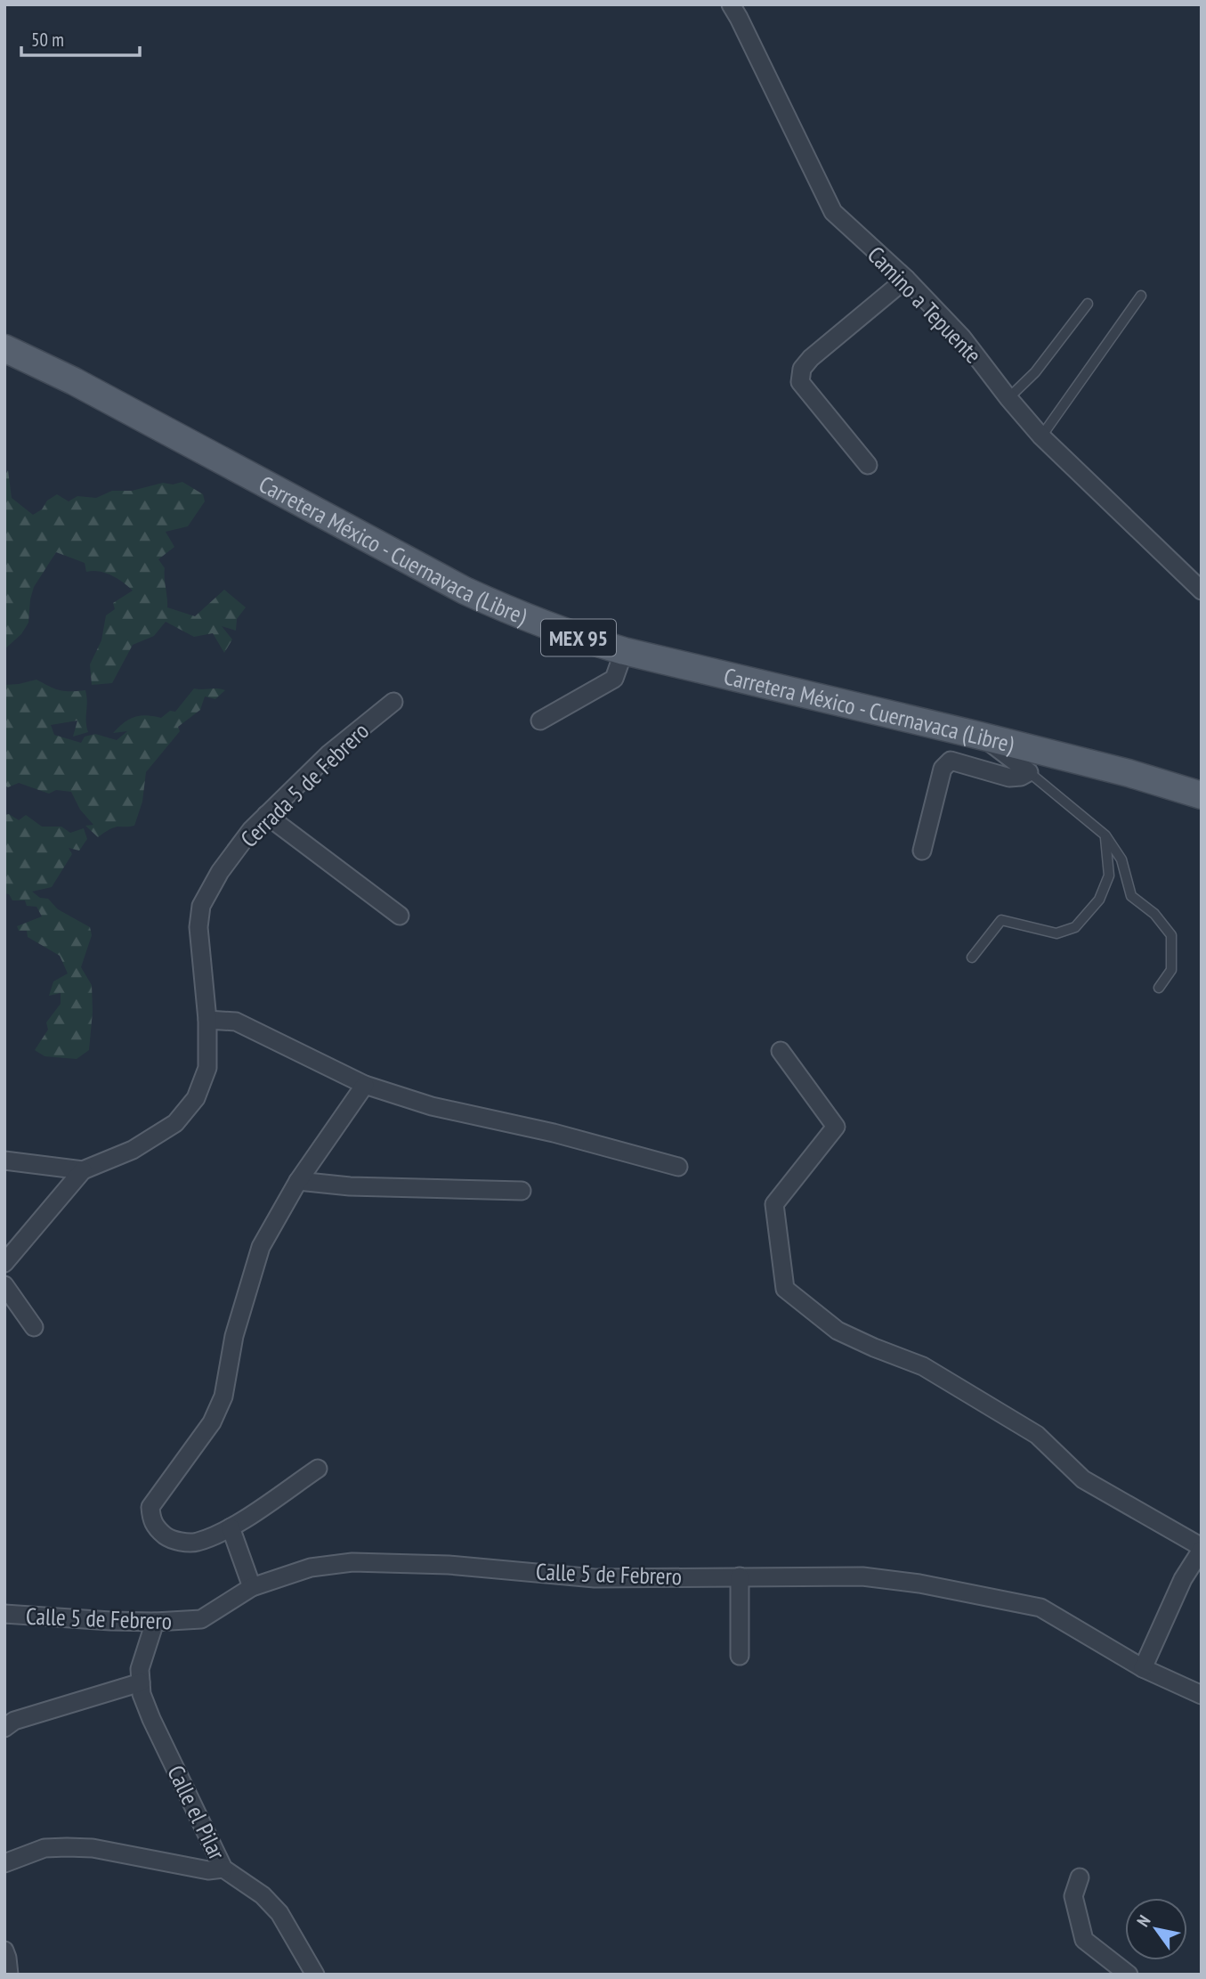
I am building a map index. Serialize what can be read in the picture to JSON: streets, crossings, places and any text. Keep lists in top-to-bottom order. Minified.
{"streets":{"main road":["Carretera México - Cuernavaca (Libre)","MEX 95"],"street":["Camino a Tepuente","Cerrada 5 de Febrero","Calle 5 de Febrero","Calle el Pilar"]},"crossings":[["Calle 5 de Febrero","Calle el Pilar"]],"scale_bar":"50 m","north":"top left"}
